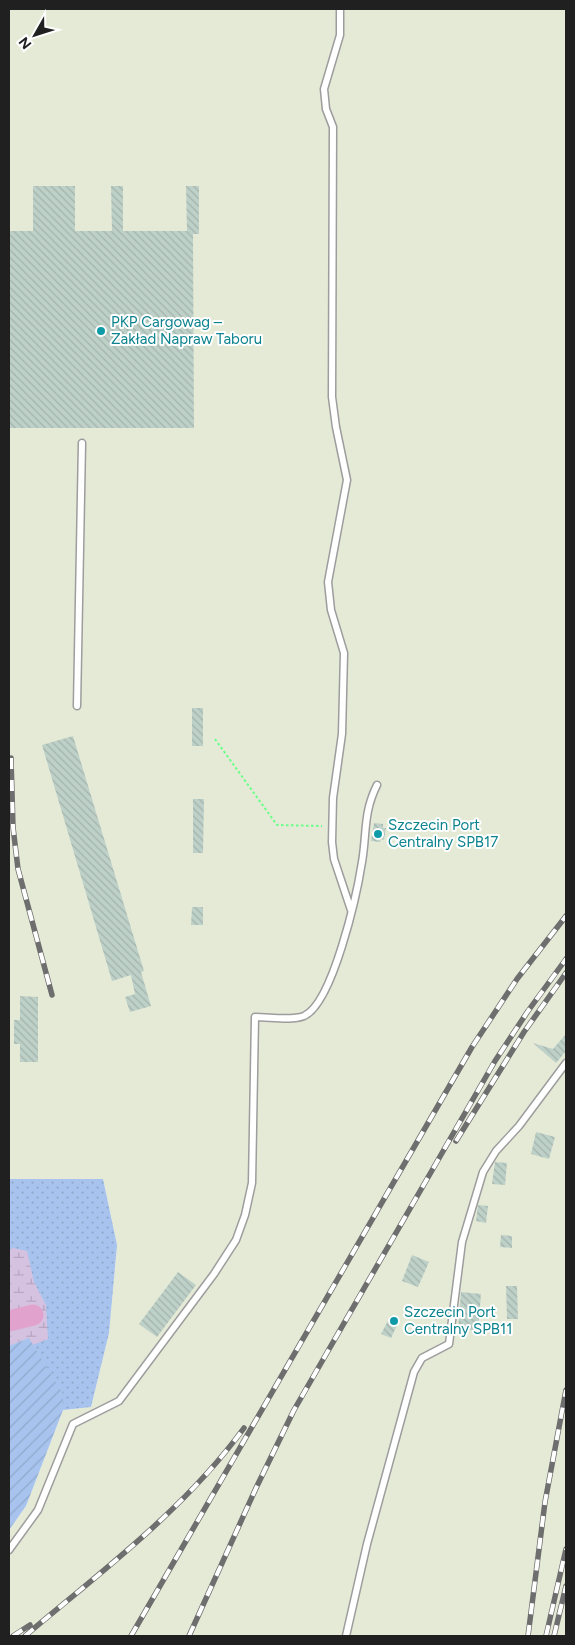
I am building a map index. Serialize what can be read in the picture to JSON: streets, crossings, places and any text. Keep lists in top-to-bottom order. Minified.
{"places":["PKP Cargowag – Zakład Napraw Taboru","Szczecin Port Centralny SPB17","Szczecin Port Centralny SPB11"],"north":"bottom left"}
